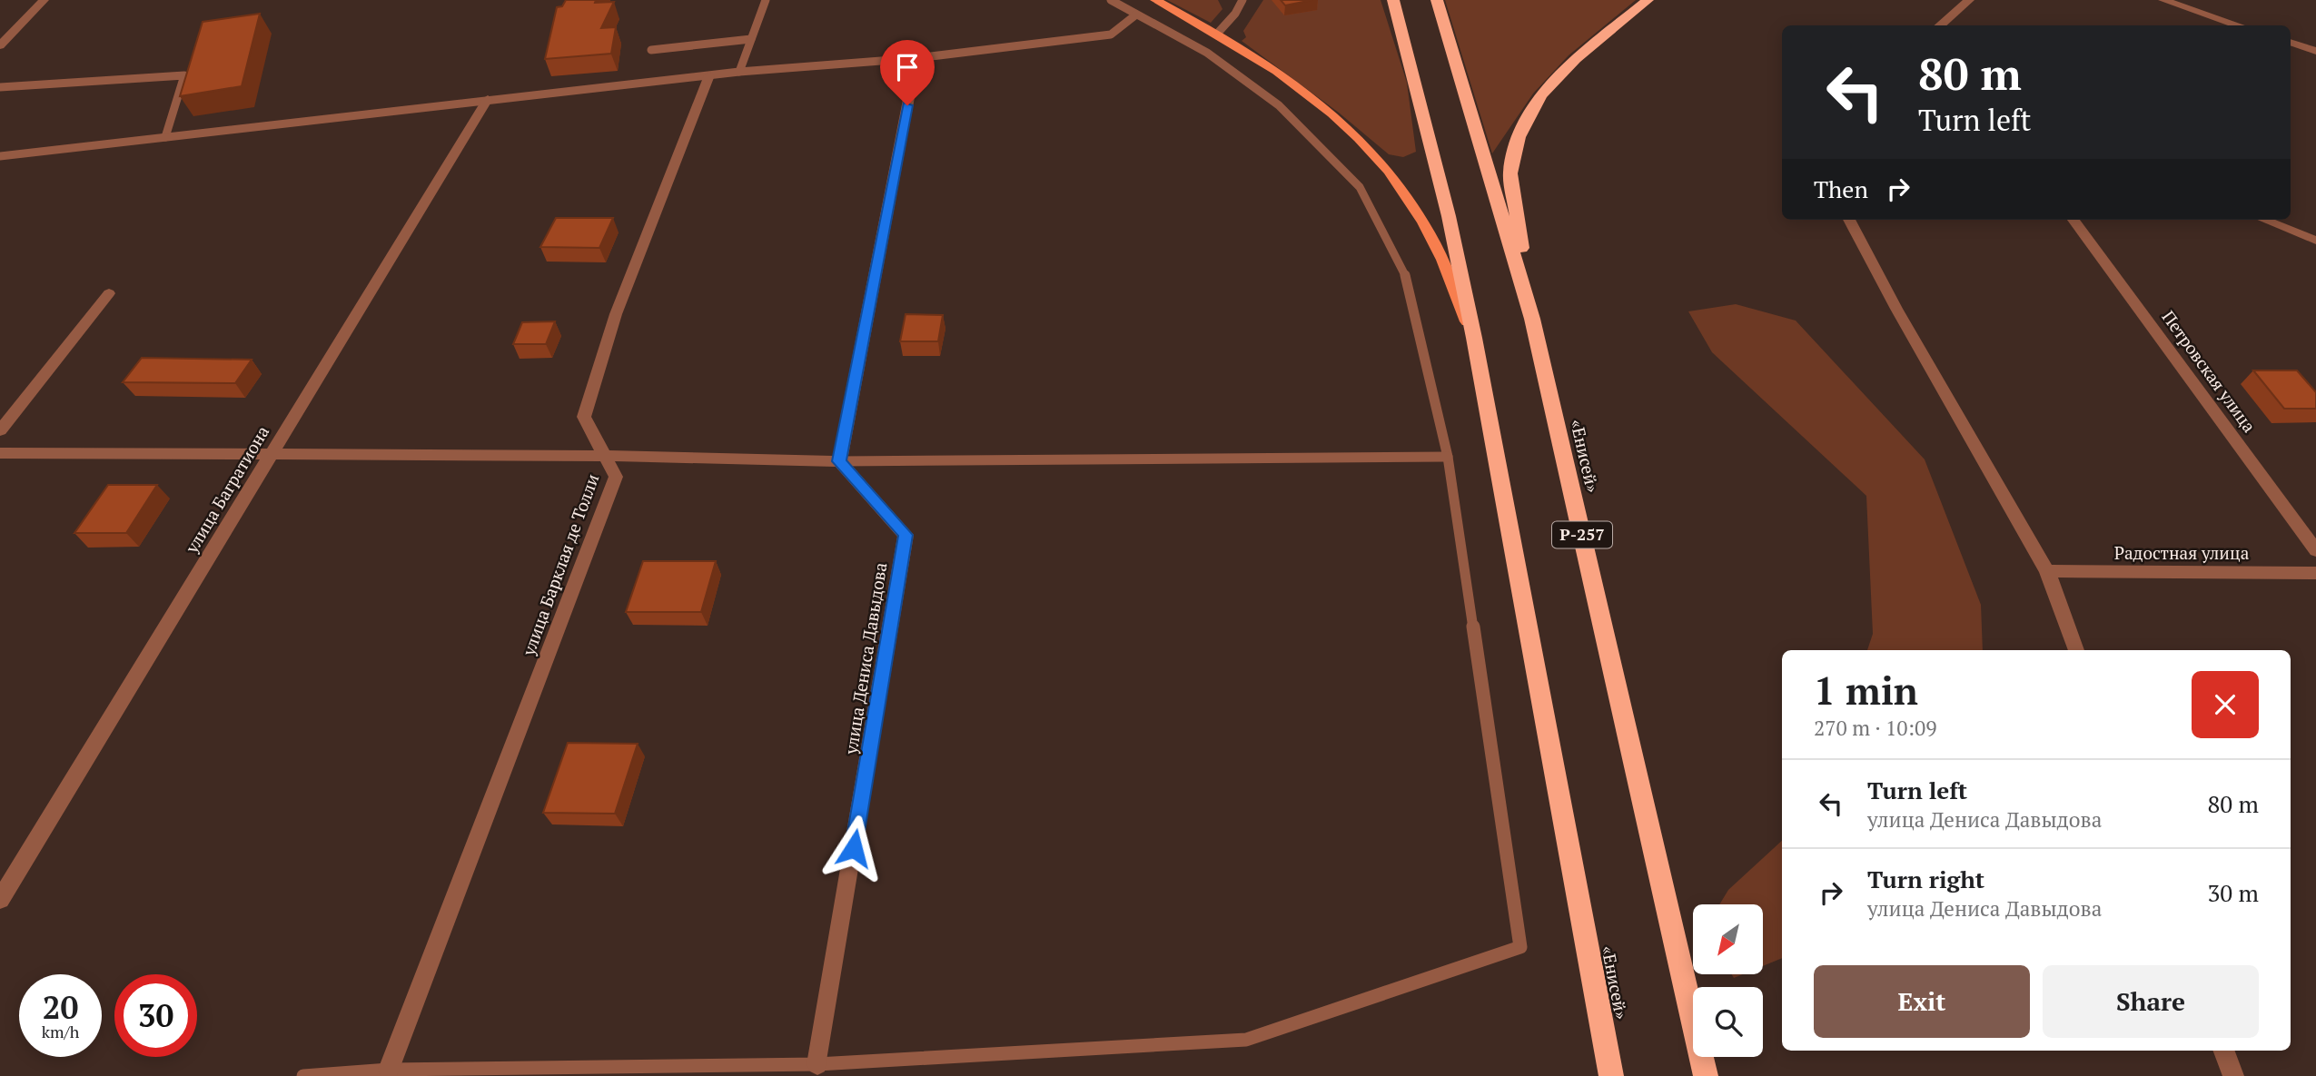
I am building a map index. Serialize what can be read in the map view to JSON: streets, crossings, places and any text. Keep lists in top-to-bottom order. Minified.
{"streets":{"highway":["«Енисей»","Р-257"],"street":["Петровская улица","улица Багратиона","Радостная улица","улица Барклая де Толли","улица Дениса Давыдова"]},"north":"bottom left","page":{"turn":["80 m","Turn left"],"then":"Then","heading":["1 min","270 m · 10:09"],"list":[{"name":"Turn left","note":"улица Дениса Давыдова","value":"80 m"},{"name":"Turn right","note":"улица Дениса Давыдова","value":"30 m"}],"buttons":["Exit","Share"],"speed":"20 km/h","limit":"30"}}
